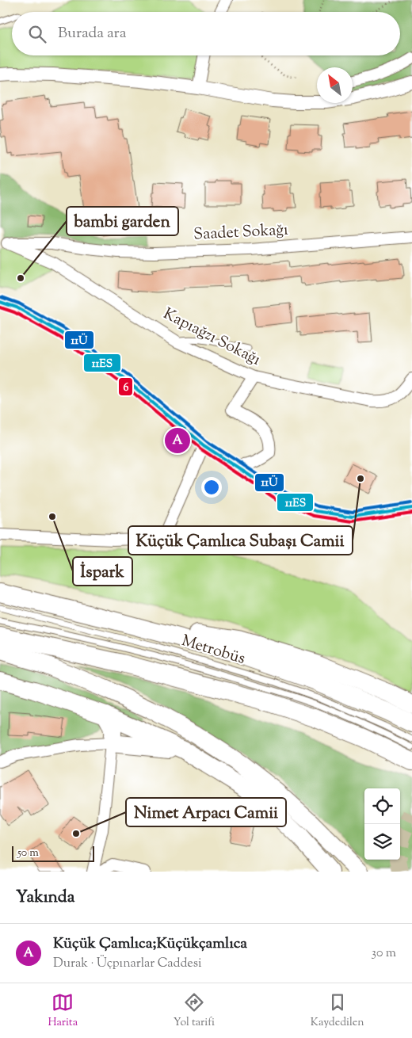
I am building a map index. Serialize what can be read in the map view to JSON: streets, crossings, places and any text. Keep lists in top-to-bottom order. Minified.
{"streets":{"street":["Saadet Sokağı","Kapıağzı Sokağı"],"lane":["Metrobüs"]},"crossings":[["Saadet Sokağı","Kapıağzı Sokağı"]],"places":["bambi garden","Küçük Çamlıca Subaşı Camii","İspark","Nimet Arpacı Camii"],"lines":["transit line 11Ü","transit line 11ES","transit line 6"],"scale_bar":"50 m","north":"top left","page":{"search":"Burada ara","pins":"A","scale":"50 m","heading":"Yakında","list":[{"mark":"A","name":"Küçük Çamlıca;Küçükçamlıca","note":"Durak · Üçpınarlar Caddesi","value":"30 m"}],"nav":["Harita","Yol tarifi","Kaydedilen"]}}
